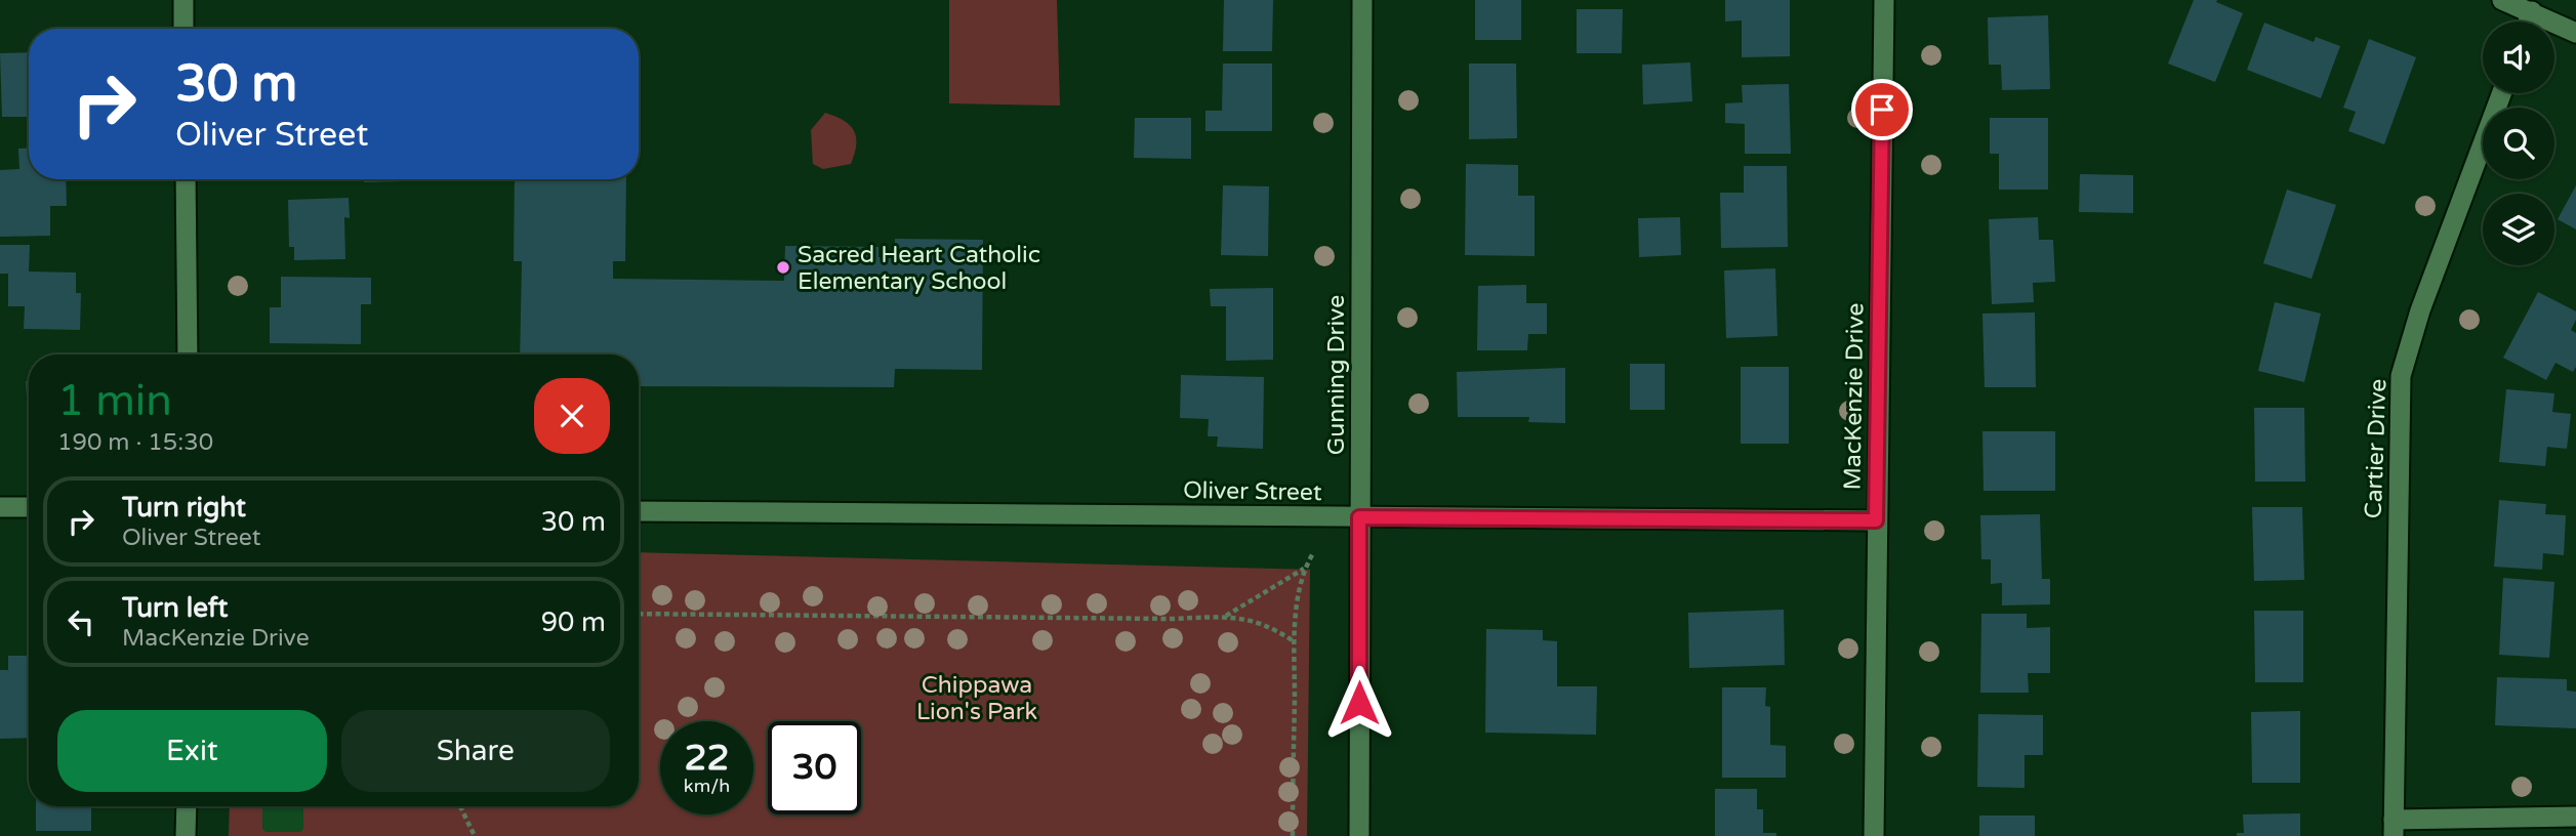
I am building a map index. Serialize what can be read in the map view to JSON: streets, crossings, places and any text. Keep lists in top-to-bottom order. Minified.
{"streets":{"street":["Gunning Drive","MacKenzie Drive","Cartier Drive","Oliver Street"]},"crossings":[["Gunning Drive","Oliver Street"],["MacKenzie Drive","Oliver Street"]],"parks":["Chippawa Lion's Park"],"places":["Sacred Heart Catholic Elementary School"],"page":{"turn":["30 m","Oliver Street"],"heading":["1 min","190 m · 15:30"],"list":[{"name":"Turn right","note":"Oliver Street","value":"30 m"},{"name":"Turn left","note":"MacKenzie Drive","value":"90 m"}],"buttons":["Exit","Share"],"speed":"22 km/h","limit":"30"}}
